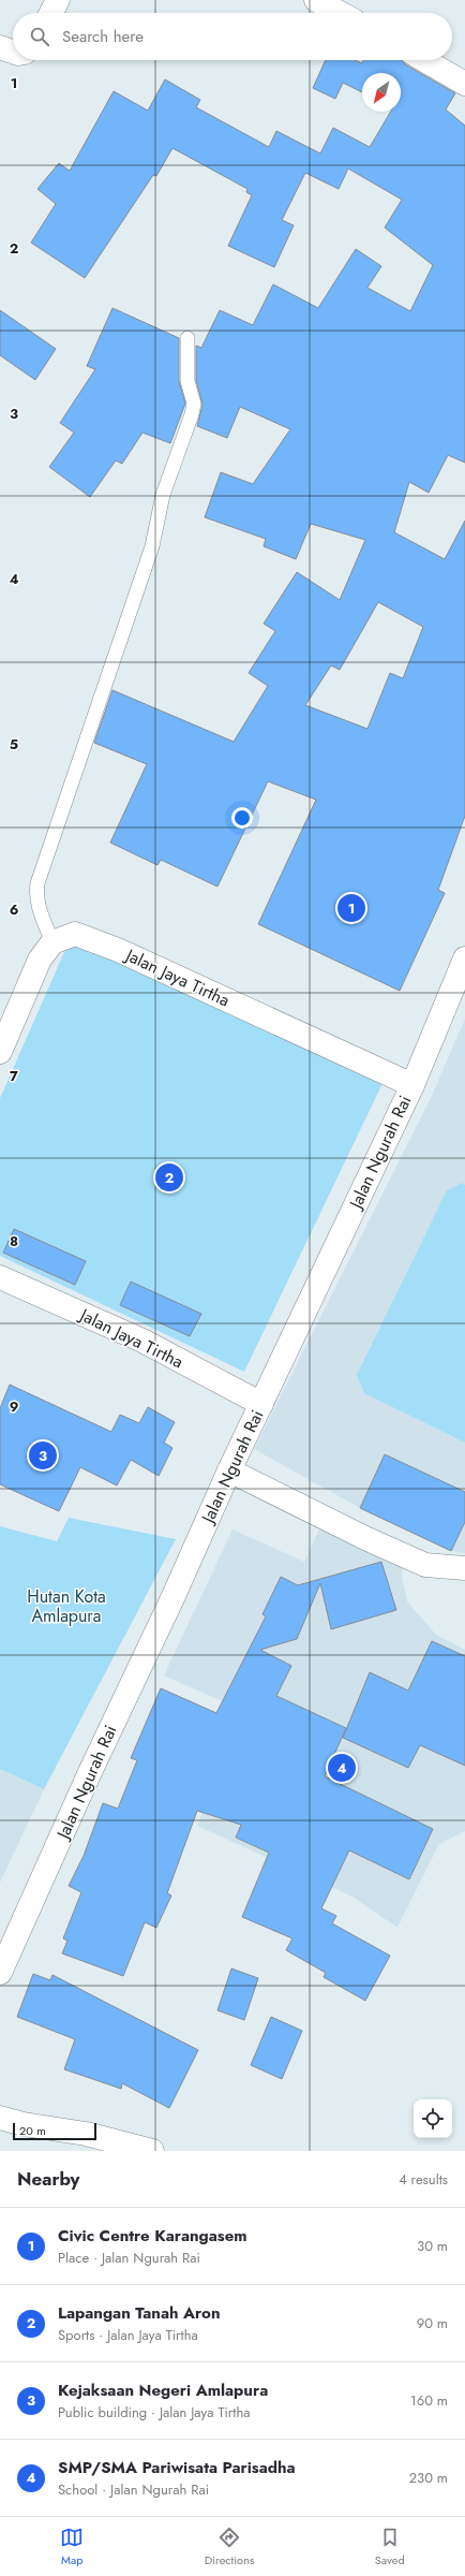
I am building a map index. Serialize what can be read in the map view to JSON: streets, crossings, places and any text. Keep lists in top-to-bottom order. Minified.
{"streets":{"street":["Jalan Jaya Tirtha","Jalan Ngurah Rai"]},"crossings":[["Jalan Jaya Tirtha","Jalan Ngurah Rai"]],"parks":["Hutan Kota Amlapura"],"scale_bar":"20 m","north":"bottom left","page":{"search":"Search here","pins":["1","2","3","4"],"scale":"20 m","heading":["Nearby","4 results"],"list":[{"mark":"1","name":"Civic Centre Karangasem","note":"Place · Jalan Ngurah Rai","value":"30 m"},{"mark":"2","name":"Lapangan Tanah Aron","note":"Sports · Jalan Jaya Tirtha","value":"90 m"},{"mark":"3","name":"Kejaksaan Negeri Amlapura","note":"Public building · Jalan Jaya Tirtha","value":"160 m"},{"mark":"4","name":"SMP/SMA Pariwisata Parisadha","note":"School · Jalan Ngurah Rai","value":"230 m"}],"nav":["Map","Directions","Saved"]},"grid":{"rows":["1","2","3","4","5","6","7","8","9"]}}
